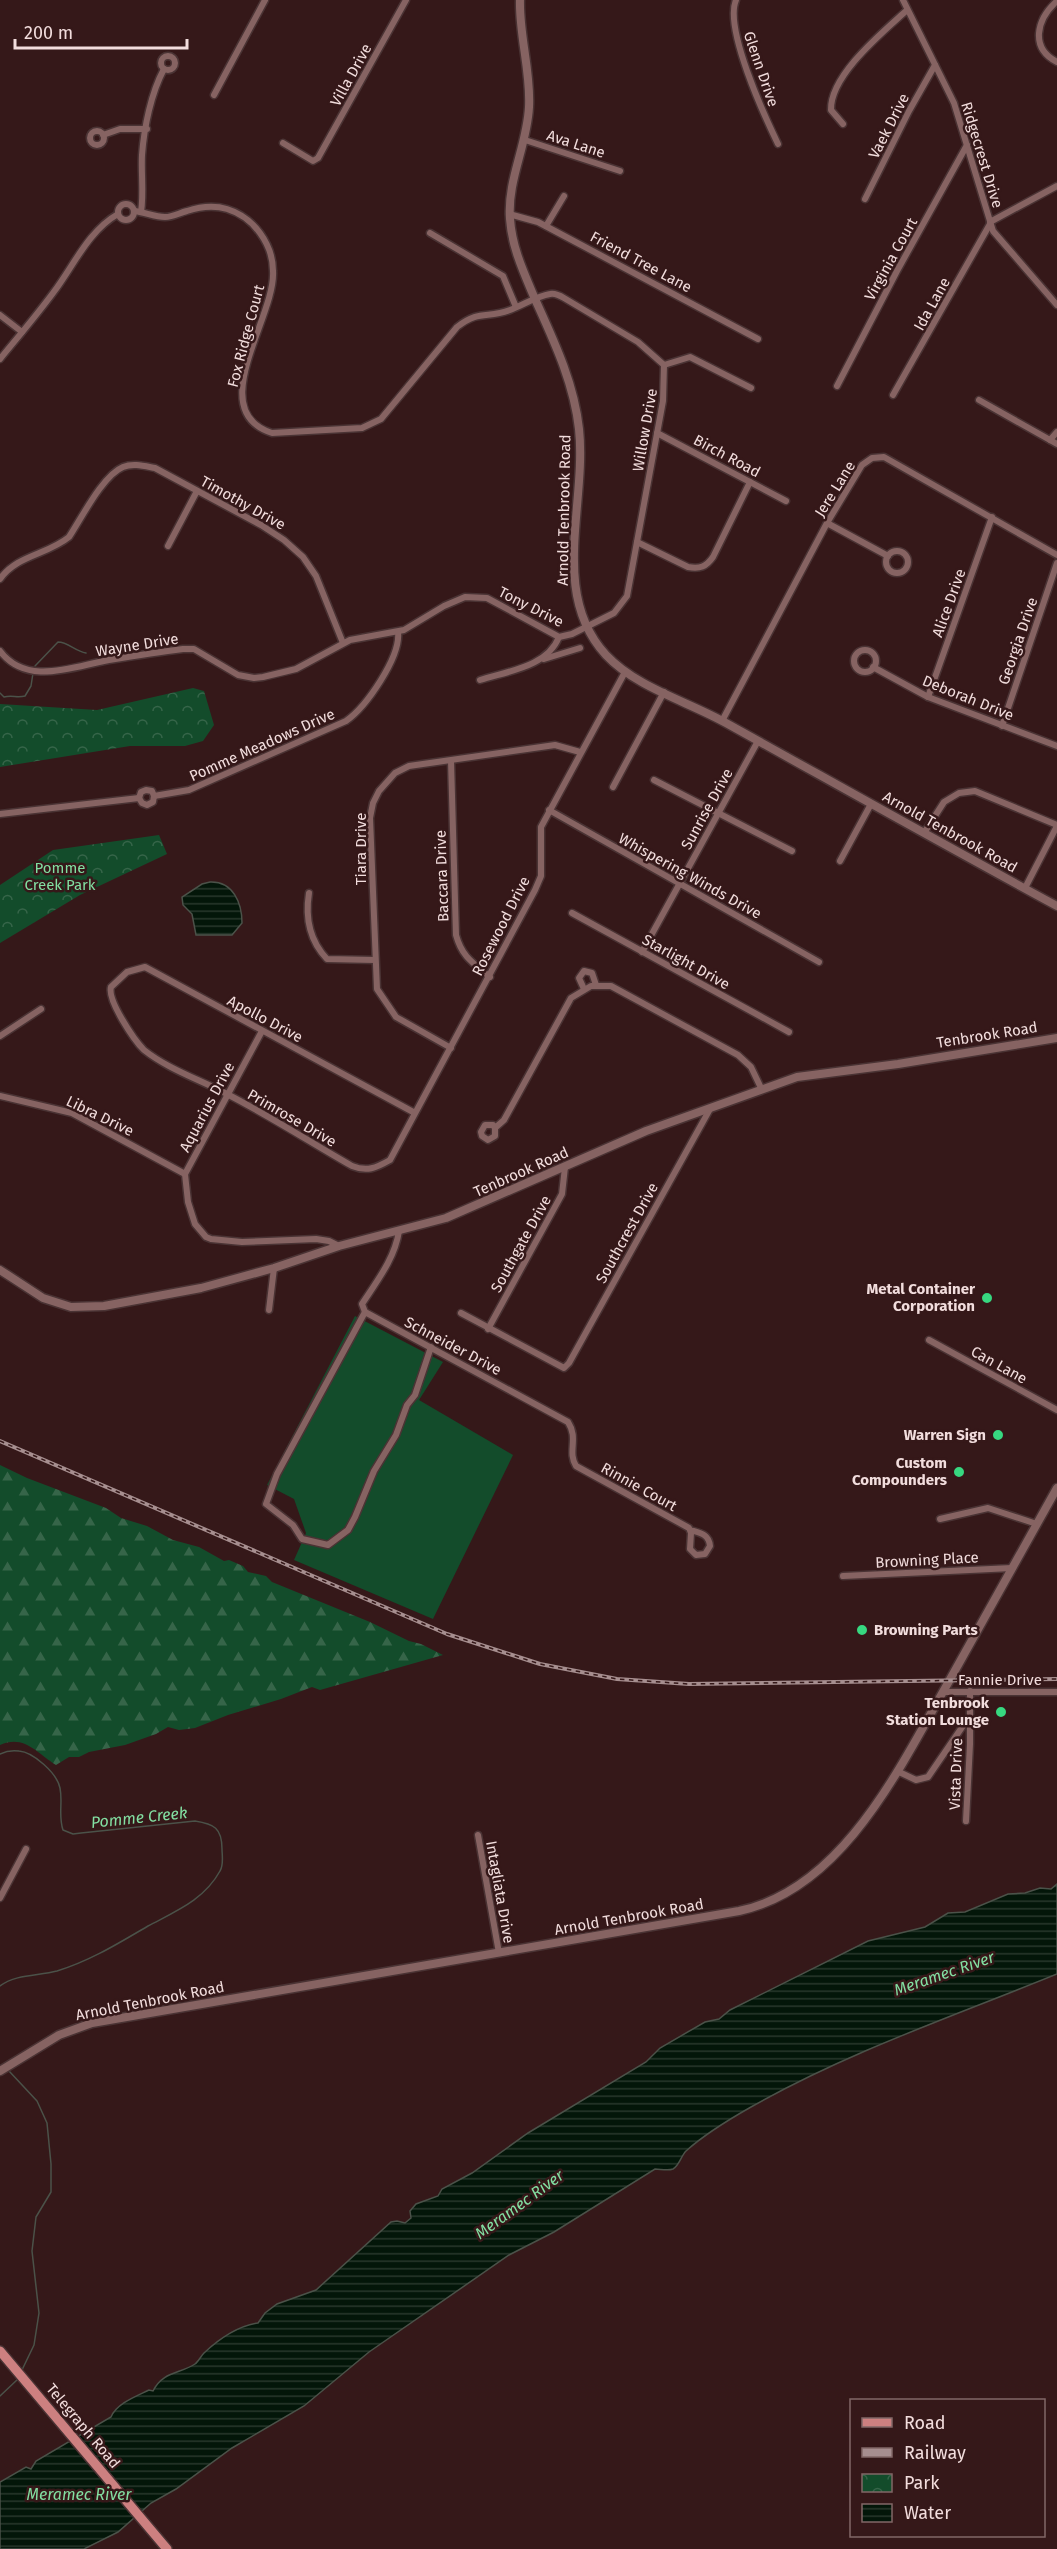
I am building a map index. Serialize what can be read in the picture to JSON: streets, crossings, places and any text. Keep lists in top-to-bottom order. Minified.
{"streets":{"main road":["Telegraph Road"],"street":["Glenn Drive","Villa Drive","Vaek Drive","Ava Lane","Ridgecrest Drive","Virginia Court","Friend Tree Lane","Ida Lane","Fox Ridge Court","Willow Drive","Birch Road","Jere Lane","Timothy Drive","Arnold Tenbrook Road","Alice Drive","Tony Drive","Georgia Drive","Wayne Drive","Deborah Drive","Pomme Meadows Drive","Sunrise Drive","Tiara Drive","Baccara Drive","Whispering Winds Drive","Rosewood Drive","Starlight Drive","Apollo Drive","Tenbrook Road","Aquarius Drive","Libra Drive","Primrose Drive","Southcrest Drive","Southgate Drive","Schneider Drive","Can Lane","Rinnie Court","Browning Place","Fannie Drive","Vista Drive","Intagliata Drive"]},"crossings":[["Vaek Drive","Ridgecrest Drive"],["Ava Lane","Arnold Tenbrook Road"],["Ridgecrest Drive","Virginia Court"],["Ridgecrest Drive","Ida Lane"],["Friend Tree Lane","Arnold Tenbrook Road"],["Fox Ridge Court","Arnold Tenbrook Road"],["Willow Drive","Birch Road"],["Willow Drive","Arnold Tenbrook Road"],["Willow Drive","Tony Drive"],["Jere Lane","Arnold Tenbrook Road"],["Jere Lane","Alice Drive"],["Timothy Drive","Wayne Drive"],["Arnold Tenbrook Road","Tony Drive"],["Arnold Tenbrook Road","Sunrise Drive"],["Arnold Tenbrook Road","Rosewood Drive"],["Arnold Tenbrook Road","Browning Place"],["Arnold Tenbrook Road","Fannie Drive"],["Arnold Tenbrook Road","Intagliata Drive"],["Alice Drive","Deborah Drive"],["Tony Drive","Wayne Drive"],["Tony Drive","Pomme Meadows Drive"],["Georgia Drive","Deborah Drive"],["Wayne Drive","Pomme Meadows Drive"],["Sunrise Drive","Whispering Winds Drive"],["Sunrise Drive","Starlight Drive"],["Tiara Drive","Baccara Drive"],["Tiara Drive","Rosewood Drive"],["Baccara Drive","Rosewood Drive"],["Whispering Winds Drive","Rosewood Drive"],["Rosewood Drive","Apollo Drive"],["Rosewood Drive","Primrose Drive"],["Apollo Drive","Aquarius Drive"],["Apollo Drive","Primrose Drive"],["Tenbrook Road","Aquarius Drive"],["Tenbrook Road","Southcrest Drive"],["Tenbrook Road","Southgate Drive"],["Aquarius Drive","Libra Drive"],["Aquarius Drive","Primrose Drive"],["Southcrest Drive","Southgate Drive"],["Schneider Drive","Rinnie Court"],["Fannie Drive","Vista Drive"]],"water":["Pomme Creek","Meramec River"],"parks":["Pomme Creek Park"],"places":["Metal Container Corporation","Warren Sign","Custom Compounders","Browning Parts","Tenbrook Station Lounge"],"legend":["Road","Railway","Park","Water"],"scale_bar":"200 m"}
